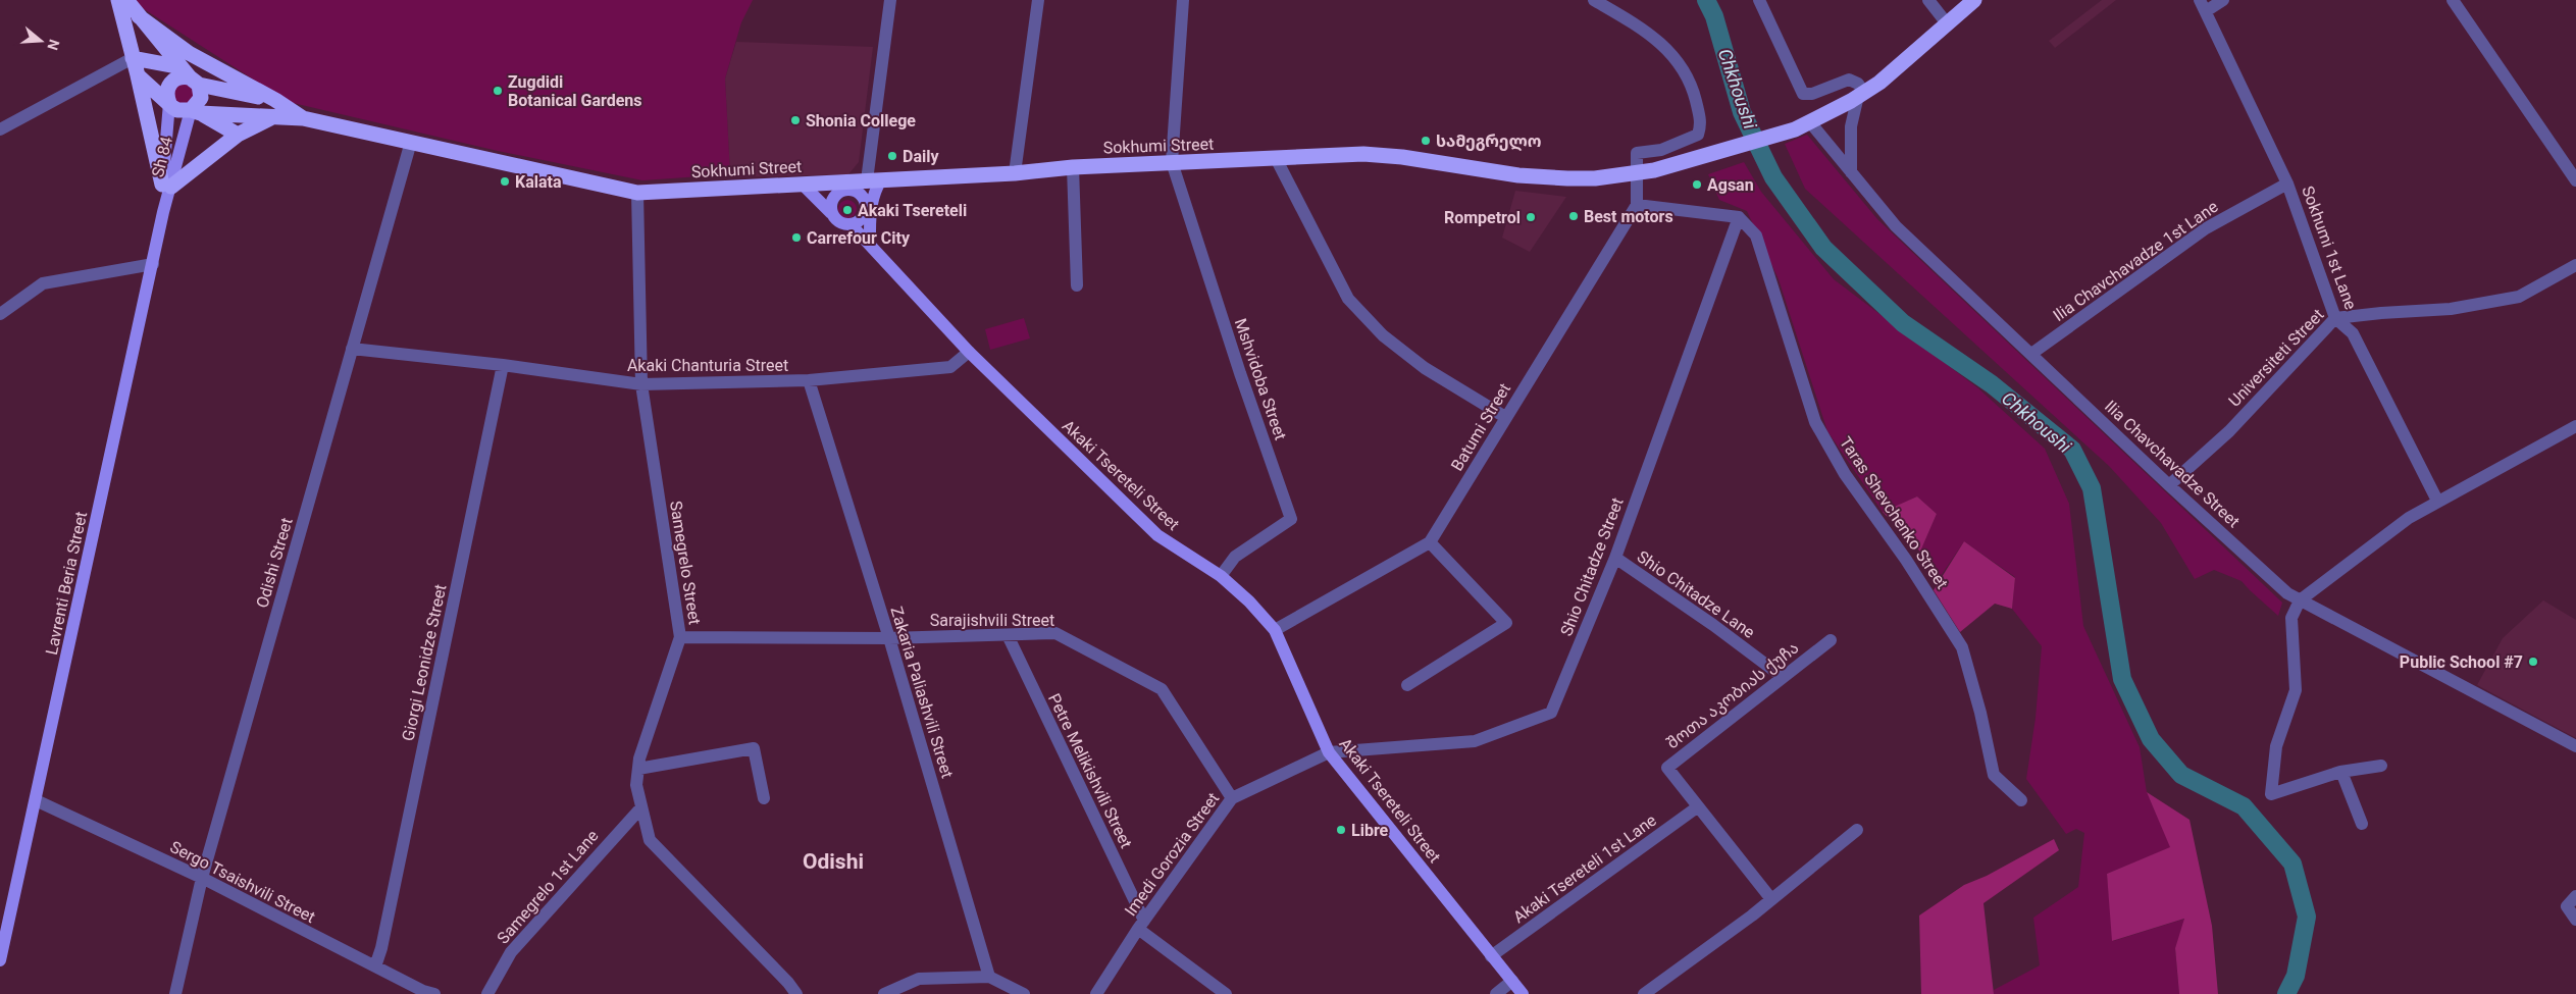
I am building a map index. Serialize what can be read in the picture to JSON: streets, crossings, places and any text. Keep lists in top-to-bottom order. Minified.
{"streets":{"highway":["Sokhumi Street"],"main road":["Sh 84","Akaki Tsereteli Street","Lavrenti Beria Street"],"street":["Sokhumi 1st Lane","Ilia Chavchavadze 1st Lane","Universiteti Street","Akaki Chanturia Street","Mshvidoba Street","Batumi Street","Ilia Chavchavadze Street","Taras Shevchenko Street","Odishi Street","Samegrelo Street","Shio Chitadze Street","Shio Chitadze Lane","Sarajishvili Street","Giorgi Leonidze Street","Zakaria Paliashvili Street","შოთა აკობიას ქუჩა","Petre Melikishvili Street","Imedi Gorozia Street","Akaki Tsereteli 1st Lane","Sergo Tsaishvili Street","Samegrelo 1st Lane"]},"crossings":[["Sokhumi Street","Mshvidoba Street"],["Sokhumi Street","Ilia Chavchavadze Street"],["Sokhumi Street","Akaki Tsereteli Street"],["Sokhumi Street","Odishi Street"],["Sokhumi Street","Samegrelo Street"],["Sh 84","Lavrenti Beria Street"],["Sokhumi 1st Lane","Ilia Chavchavadze 1st Lane"],["Sokhumi 1st Lane","Universiteti Street"],["Ilia Chavchavadze 1st Lane","Ilia Chavchavadze Street"],["Universiteti Street","Ilia Chavchavadze Street"],["Akaki Chanturia Street","Akaki Tsereteli Street"],["Akaki Chanturia Street","Odishi Street"],["Akaki Chanturia Street","Samegrelo Street"],["Akaki Chanturia Street","Giorgi Leonidze Street"],["Akaki Chanturia Street","Zakaria Paliashvili Street"],["Mshvidoba Street","Akaki Tsereteli Street"],["Batumi Street","Akaki Tsereteli Street"],["Akaki Tsereteli Street","Shio Chitadze Street"],["Akaki Tsereteli Street","Imedi Gorozia Street"],["Akaki Tsereteli Street","Akaki Tsereteli 1st Lane"],["Taras Shevchenko Street","Shio Chitadze Street"],["Odishi Street","Sergo Tsaishvili Street"],["Samegrelo Street","Sarajishvili Street"],["Samegrelo Street","Samegrelo 1st Lane"],["Shio Chitadze Street","Shio Chitadze Lane"],["Shio Chitadze Street","Imedi Gorozia Street"],["Lavrenti Beria Street","Sergo Tsaishvili Street"],["Shio Chitadze Lane","შოთა აკობიას ქუჩა"],["Sarajishvili Street","Zakaria Paliashvili Street"],["Sarajishvili Street","Petre Melikishvili Street"],["Sarajishvili Street","Imedi Gorozia Street"],["Giorgi Leonidze Street","Sergo Tsaishvili Street"],["შოთა აკობიას ქუჩა","Akaki Tsereteli 1st Lane"],["Petre Melikishvili Street","Imedi Gorozia Street"]],"districts":["Odishi"],"water":["Chkhoushi"],"places":["Zugdidi Botanical Gardens","Shonia College","სამეგრელო","Daily","Kalata","Agsan","Akaki Tsereteli","Best motors","Rompetrol","Carrefour City","Public School #7","Libre"],"north":"right"}
